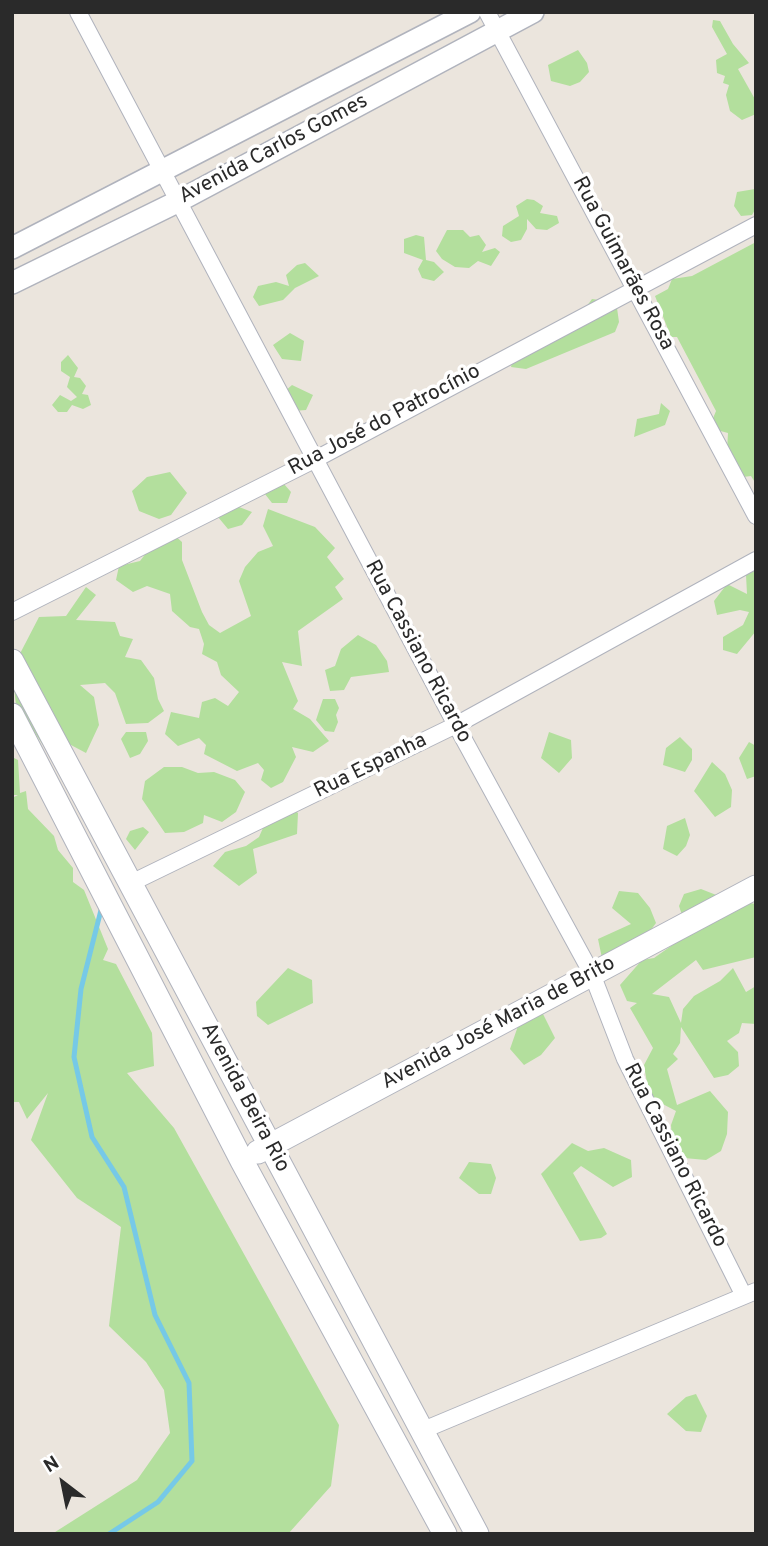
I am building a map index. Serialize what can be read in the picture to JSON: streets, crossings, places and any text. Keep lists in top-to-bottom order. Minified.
{"streets":{"main road":["Avenida José Maria de Brito","Avenida Beira Rio"],"street":["Avenida Carlos Gomes","Rua Guimarães Rosa","Rua José do Patrocínio","Rua Cassiano Ricardo","Rua Espanha"]},"crossings":[["Avenida Carlos Gomes","Rua Guimarães Rosa"],["Avenida Carlos Gomes","Rua Cassiano Ricardo"],["Rua Guimarães Rosa","Rua José do Patrocínio"],["Rua José do Patrocínio","Rua Cassiano Ricardo"],["Rua Cassiano Ricardo","Rua Espanha"],["Rua Cassiano Ricardo","Avenida José Maria de Brito"],["Rua Espanha","Avenida Beira Rio"],["Avenida José Maria de Brito","Avenida Beira Rio"]],"north":"top left"}
